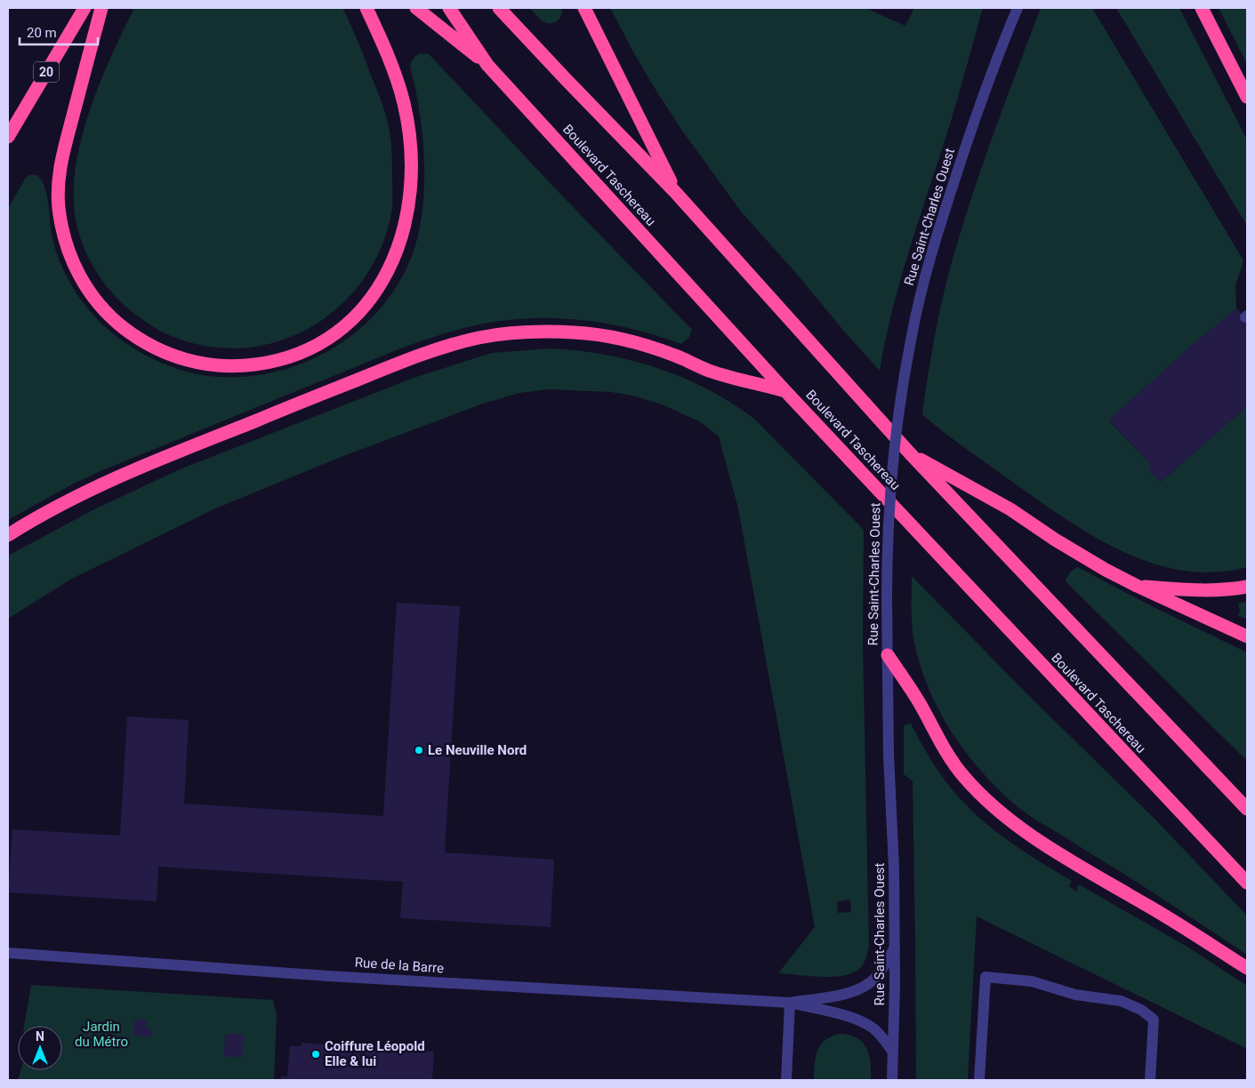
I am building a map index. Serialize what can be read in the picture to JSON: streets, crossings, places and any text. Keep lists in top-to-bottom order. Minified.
{"streets":{"highway":["20","Boulevard Taschereau"],"street":["Rue Saint-Charles Ouest","Rue de la Barre"]},"crossings":[["Rue Saint-Charles Ouest","Rue de la Barre"]],"parks":["Jardin du Métro"],"places":["Le Neuville Nord","Coiffure Léopold Elle & lui"],"scale_bar":"20 m","north":"top"}
